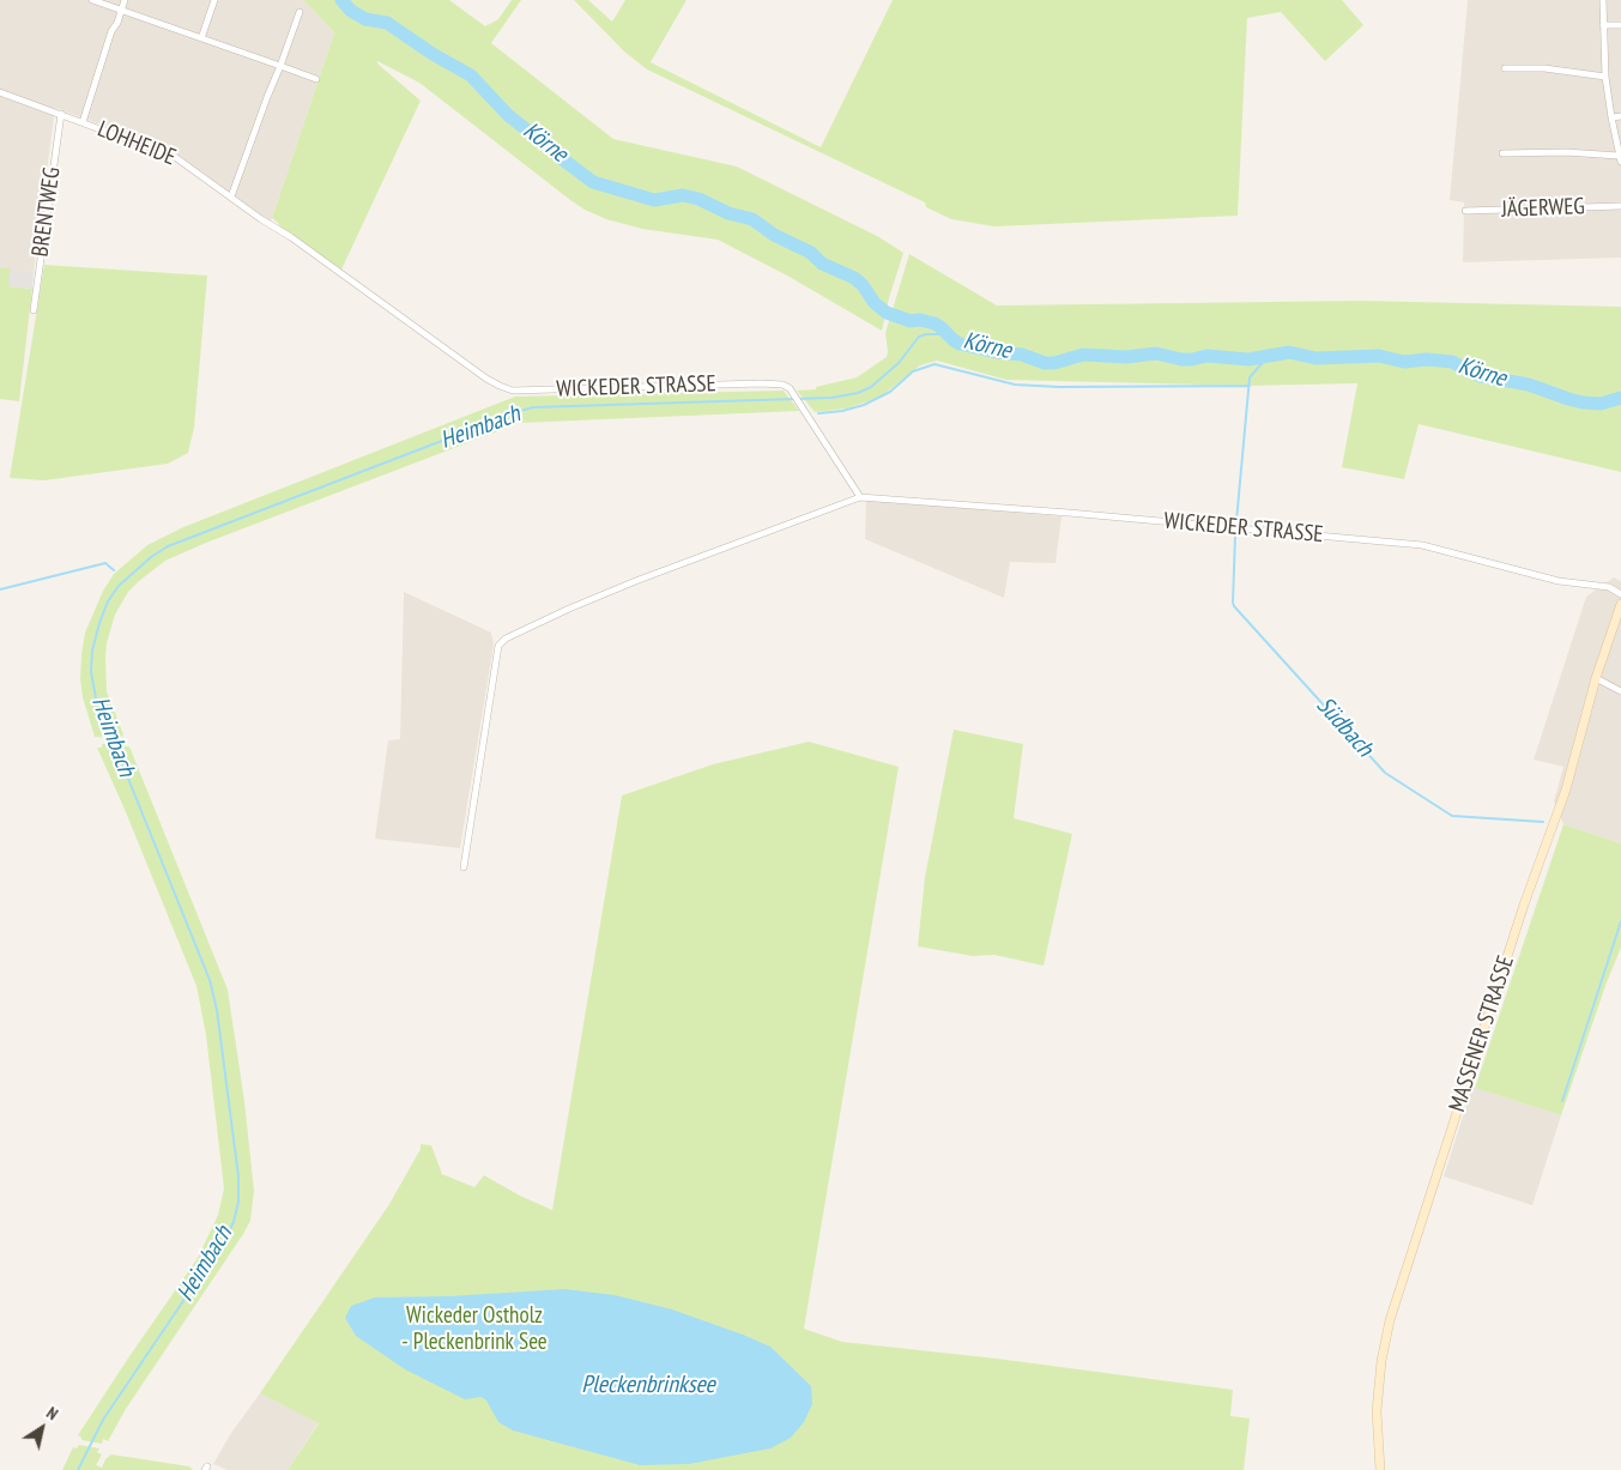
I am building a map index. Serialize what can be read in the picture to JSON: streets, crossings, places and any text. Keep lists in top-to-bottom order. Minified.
{"streets":{"main road":["MASSENER STRASSE"],"street":["LOHHEIDE","JÄGERWEG","BRENTWEG","WICKEDER STRASSE"]},"crossings":[["LOHHEIDE","BRENTWEG"],["LOHHEIDE","WICKEDER STRASSE"]],"water":["Körne","Heimbach","Südbach","Pleckenbrinksee"],"parks":["Wickeder Ostholz - Pleckenbrink See"],"north":"top right"}
